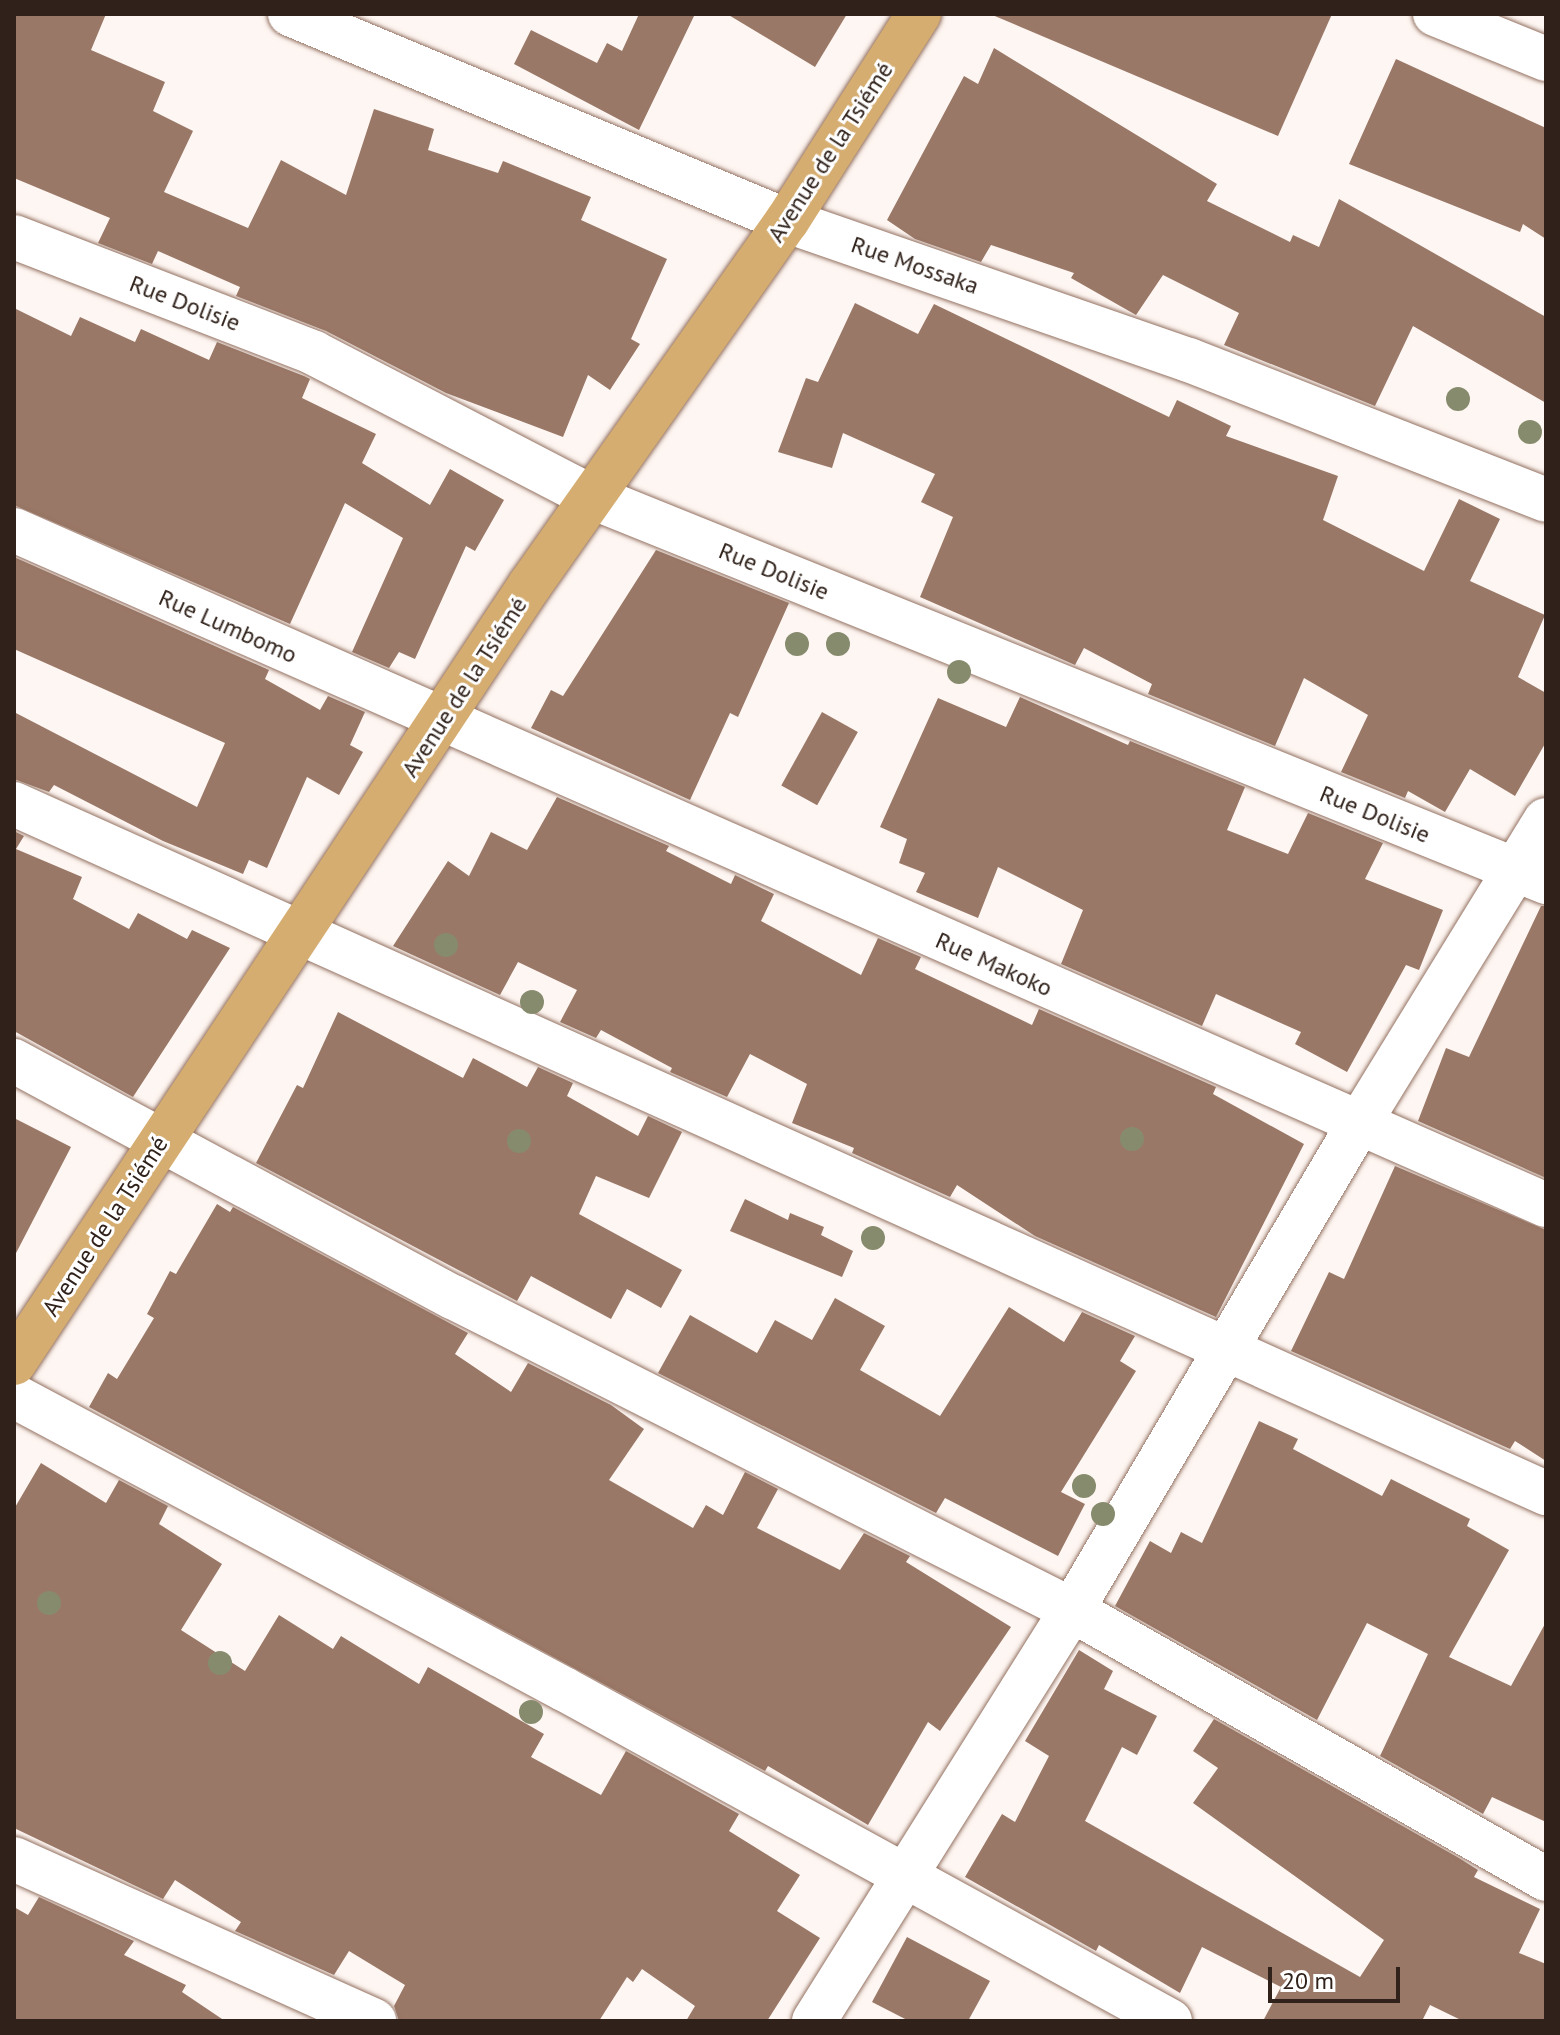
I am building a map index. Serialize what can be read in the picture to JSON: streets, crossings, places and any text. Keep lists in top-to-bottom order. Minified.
{"streets":{"main road":["Avenue de la Tsiémé"],"street":["Rue Mossaka","Rue Dolisie","Rue Lumbomo","Rue Makoko"]},"crossings":[["Avenue de la Tsiémé","Rue Mossaka"],["Avenue de la Tsiémé","Rue Dolisie"],["Avenue de la Tsiémé","Rue Lumbomo"],["Avenue de la Tsiémé","Rue Makoko"],["Rue Lumbomo","Rue Makoko"]],"scale_bar":"20 m"}
